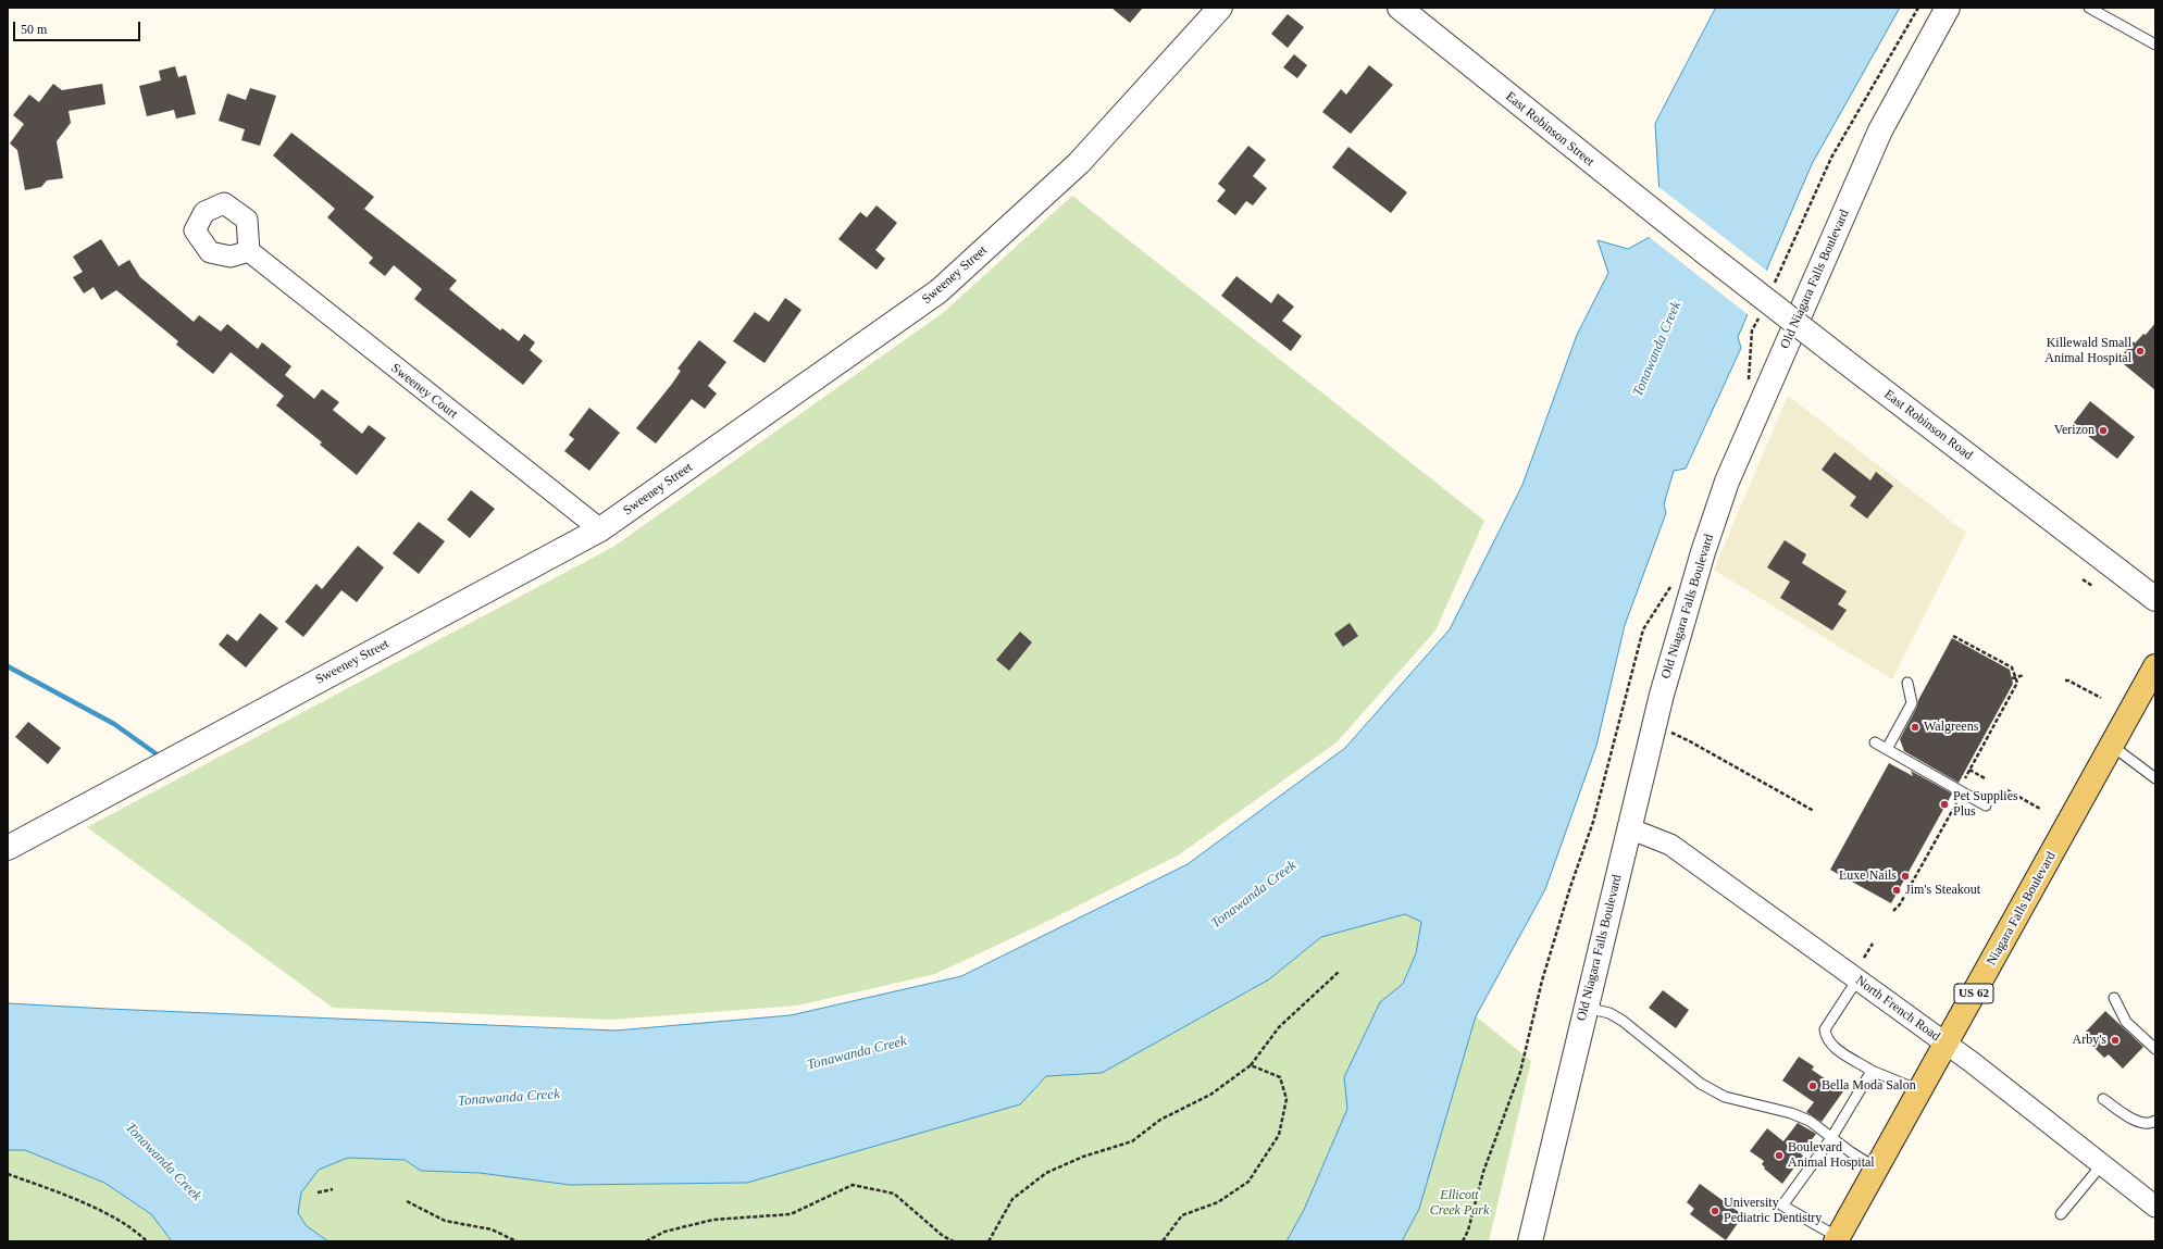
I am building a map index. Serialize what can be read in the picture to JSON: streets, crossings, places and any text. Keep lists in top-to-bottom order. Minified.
{"streets":{"main road":["Niagara Falls Boulevard","US 62"],"street":["East Robinson Street","Sweeney Street","Old Niagara Falls Boulevard","Sweeney Court","East Robinson Road","North French Road"]},"crossings":[["East Robinson Street","East Robinson Road"],["Sweeney Street","Sweeney Court"],["Old Niagara Falls Boulevard","North French Road"],["Niagara Falls Boulevard","North French Road"]],"water":["Tonawanda Creek"],"parks":["Ellicott Creek Park"],"places":["Killewald Small Animal Hospital","Verizon","Walgreens","Pet Supplies Plus","Luxe Nails","Jim's Steakout","Arby's","Bella Moda Salon","Boulevard Animal Hospital","University Pediatric Dentistry"],"scale_bar":"50 m"}
